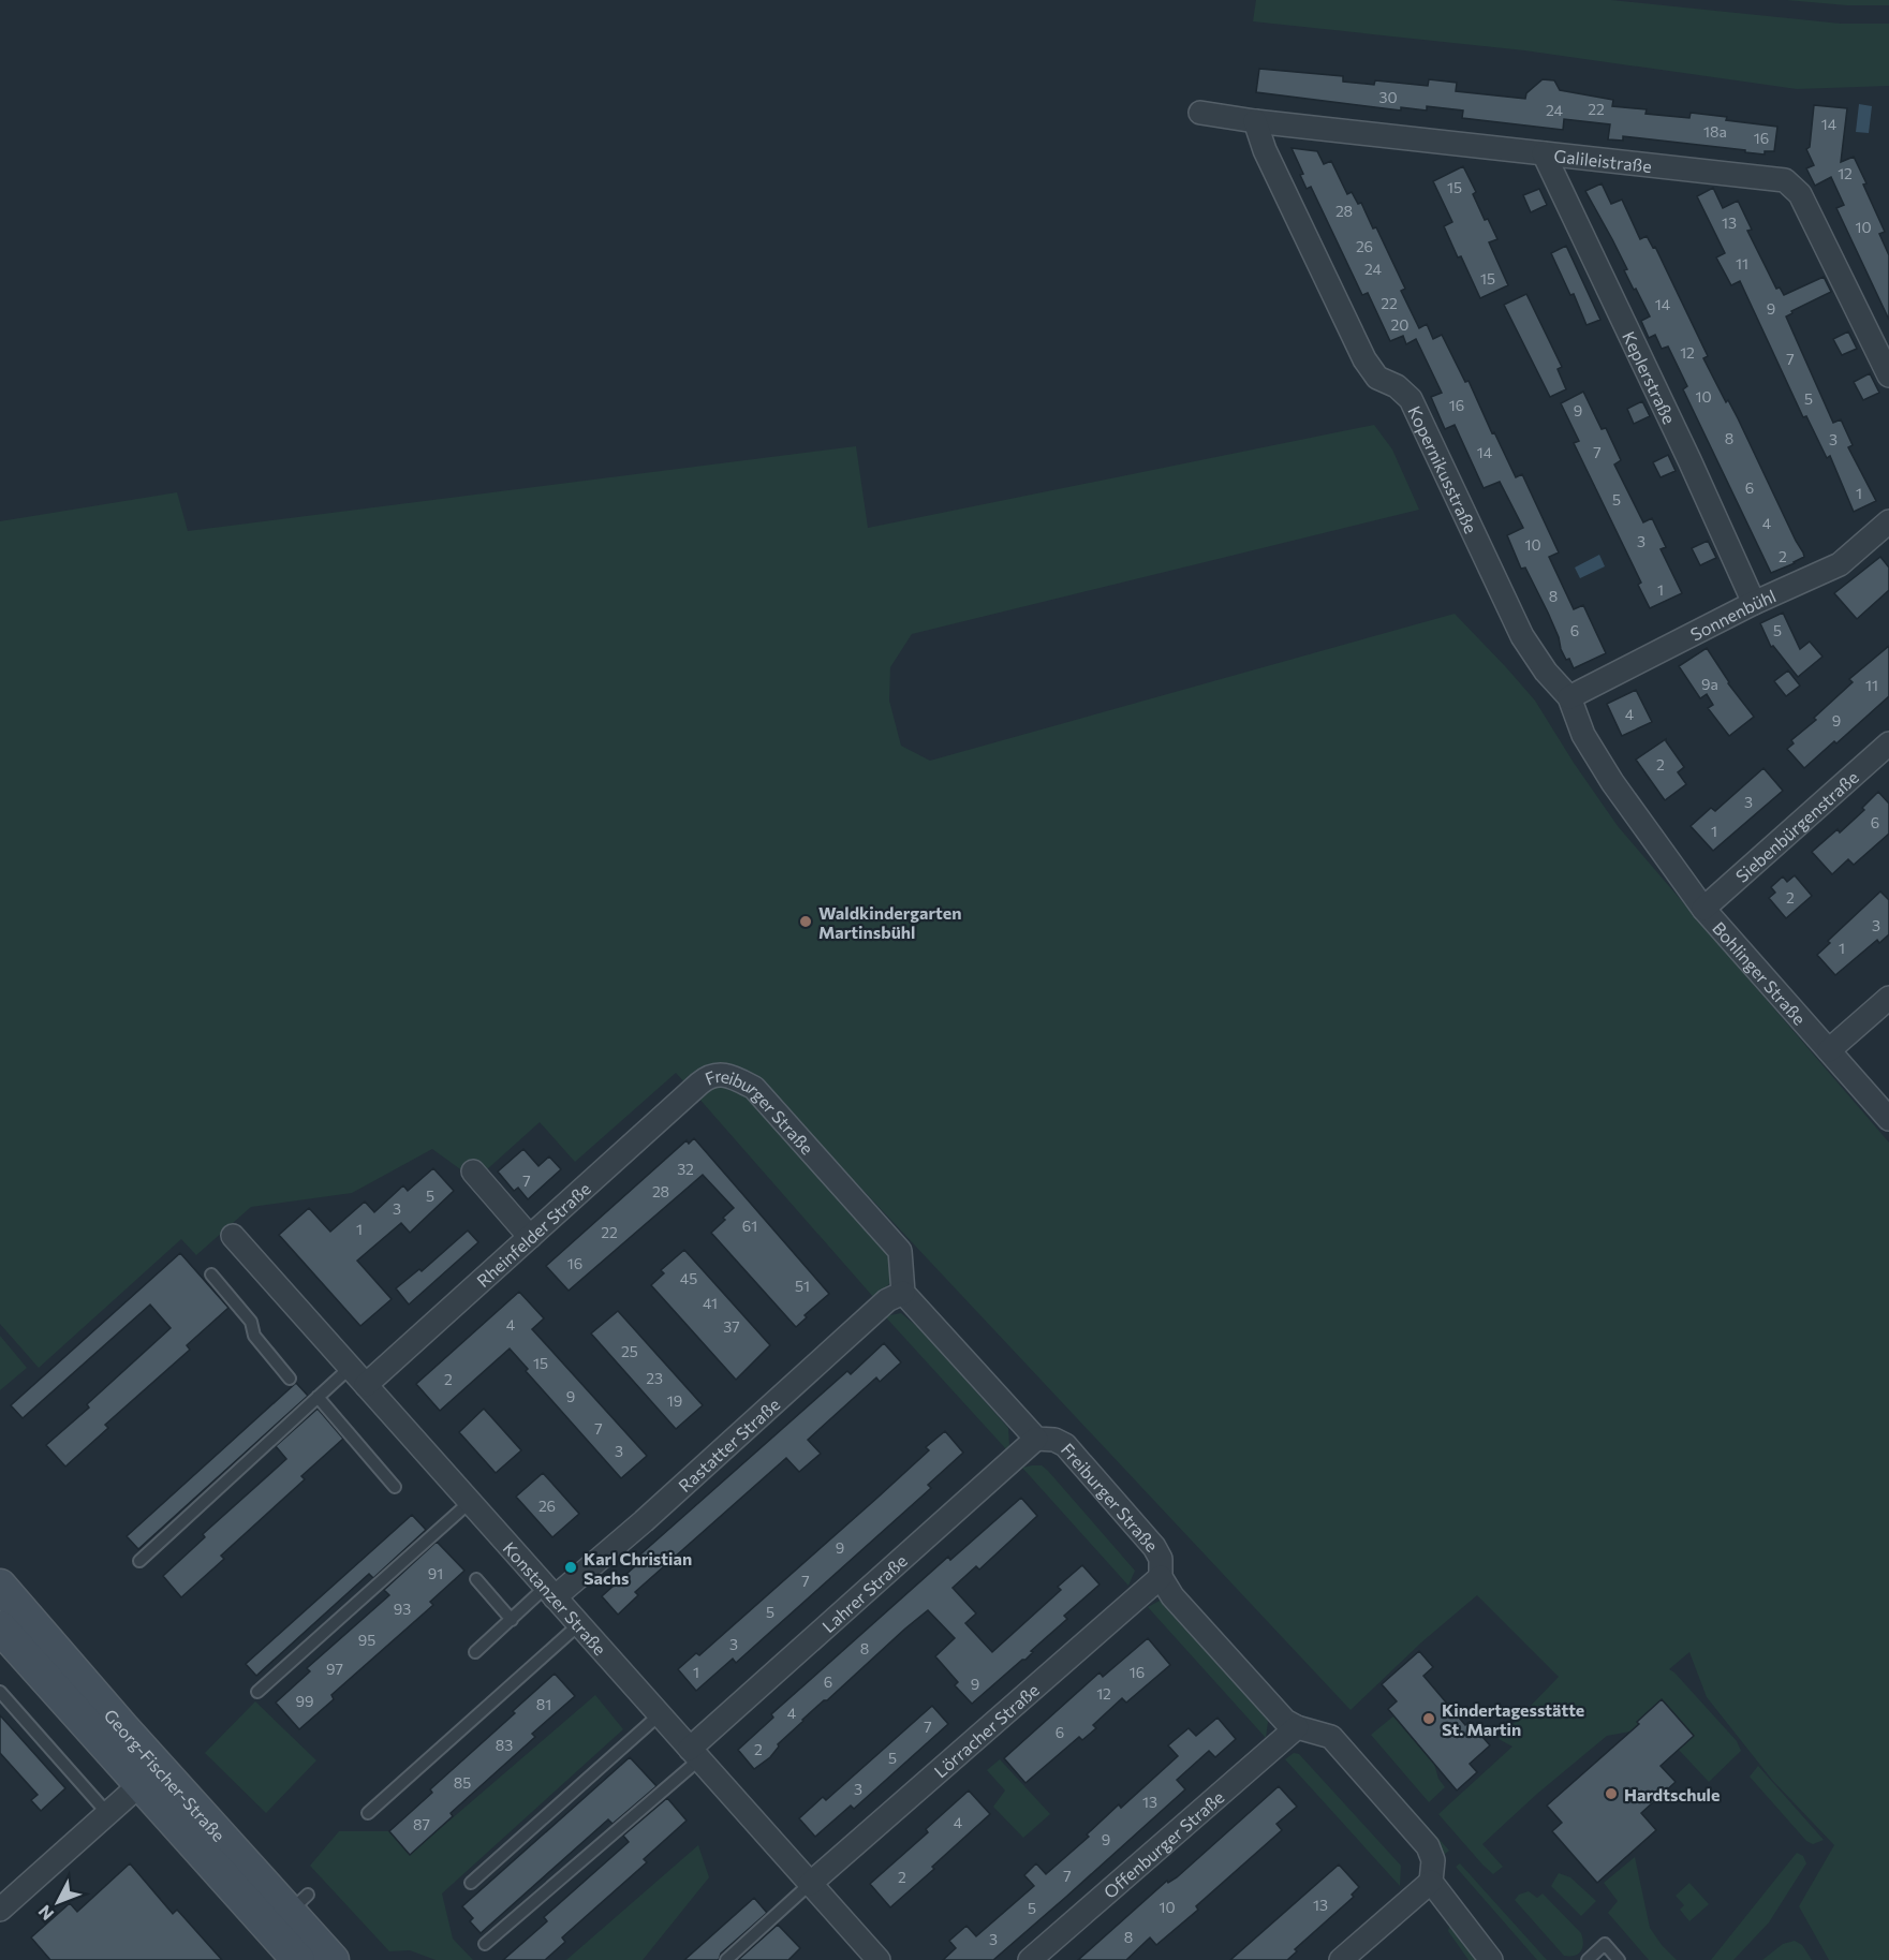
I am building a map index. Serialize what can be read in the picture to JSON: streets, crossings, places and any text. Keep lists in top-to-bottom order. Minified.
{"streets":{"main road":["Georg-Fischer-Straße"],"street":["Galileistraße","Keplerstraße","Kopernikusstraße","Sonnenbühl","Siebenbürgenstraße","Bohlinger Straße","Freiburger Straße","Rheinfelder Straße","Rastatter Straße","Lahrer Straße","Konstanzer Straße","Lörracher Straße","Offenburger Straße"]},"crossings":[["Galileistraße","Keplerstraße"],["Galileistraße","Kopernikusstraße"],["Keplerstraße","Sonnenbühl"],["Kopernikusstraße","Sonnenbühl"],["Kopernikusstraße","Bohlinger Straße"],["Siebenbürgenstraße","Bohlinger Straße"],["Freiburger Straße","Rheinfelder Straße"],["Freiburger Straße","Rastatter Straße"],["Freiburger Straße","Lahrer Straße"],["Freiburger Straße","Lörracher Straße"],["Freiburger Straße","Offenburger Straße"],["Rheinfelder Straße","Konstanzer Straße"],["Rastatter Straße","Konstanzer Straße"],["Lahrer Straße","Konstanzer Straße"],["Konstanzer Straße","Lörracher Straße"]],"places":["Waldkindergarten Martinsbühl","Karl Christian Sachs","Kindertagesstätte St. Martin","Hardtschule"],"house_numbers":["30","22","24","14","18a","16","12","15","28","13","10","26","11","24","15","22","14","9","20","12","7","10","5","16","9","8","3","14","7","6","1","5","4","3","10","2","1","8","6","5","9a","11","4","9","2","3","6","1","2","3","1","32","7","28","5","3","61","1","22","16","45","51","41","4","37","25","15","23","2","9","19","7","3","26","9","91","7","93","5","95","3","8","97","1","16","6","9","12","99","81","4","7","6","83","2","5","85","3","13","4","87","9","7","2","13","10","5","8","3"],"north":"bottom left"}
